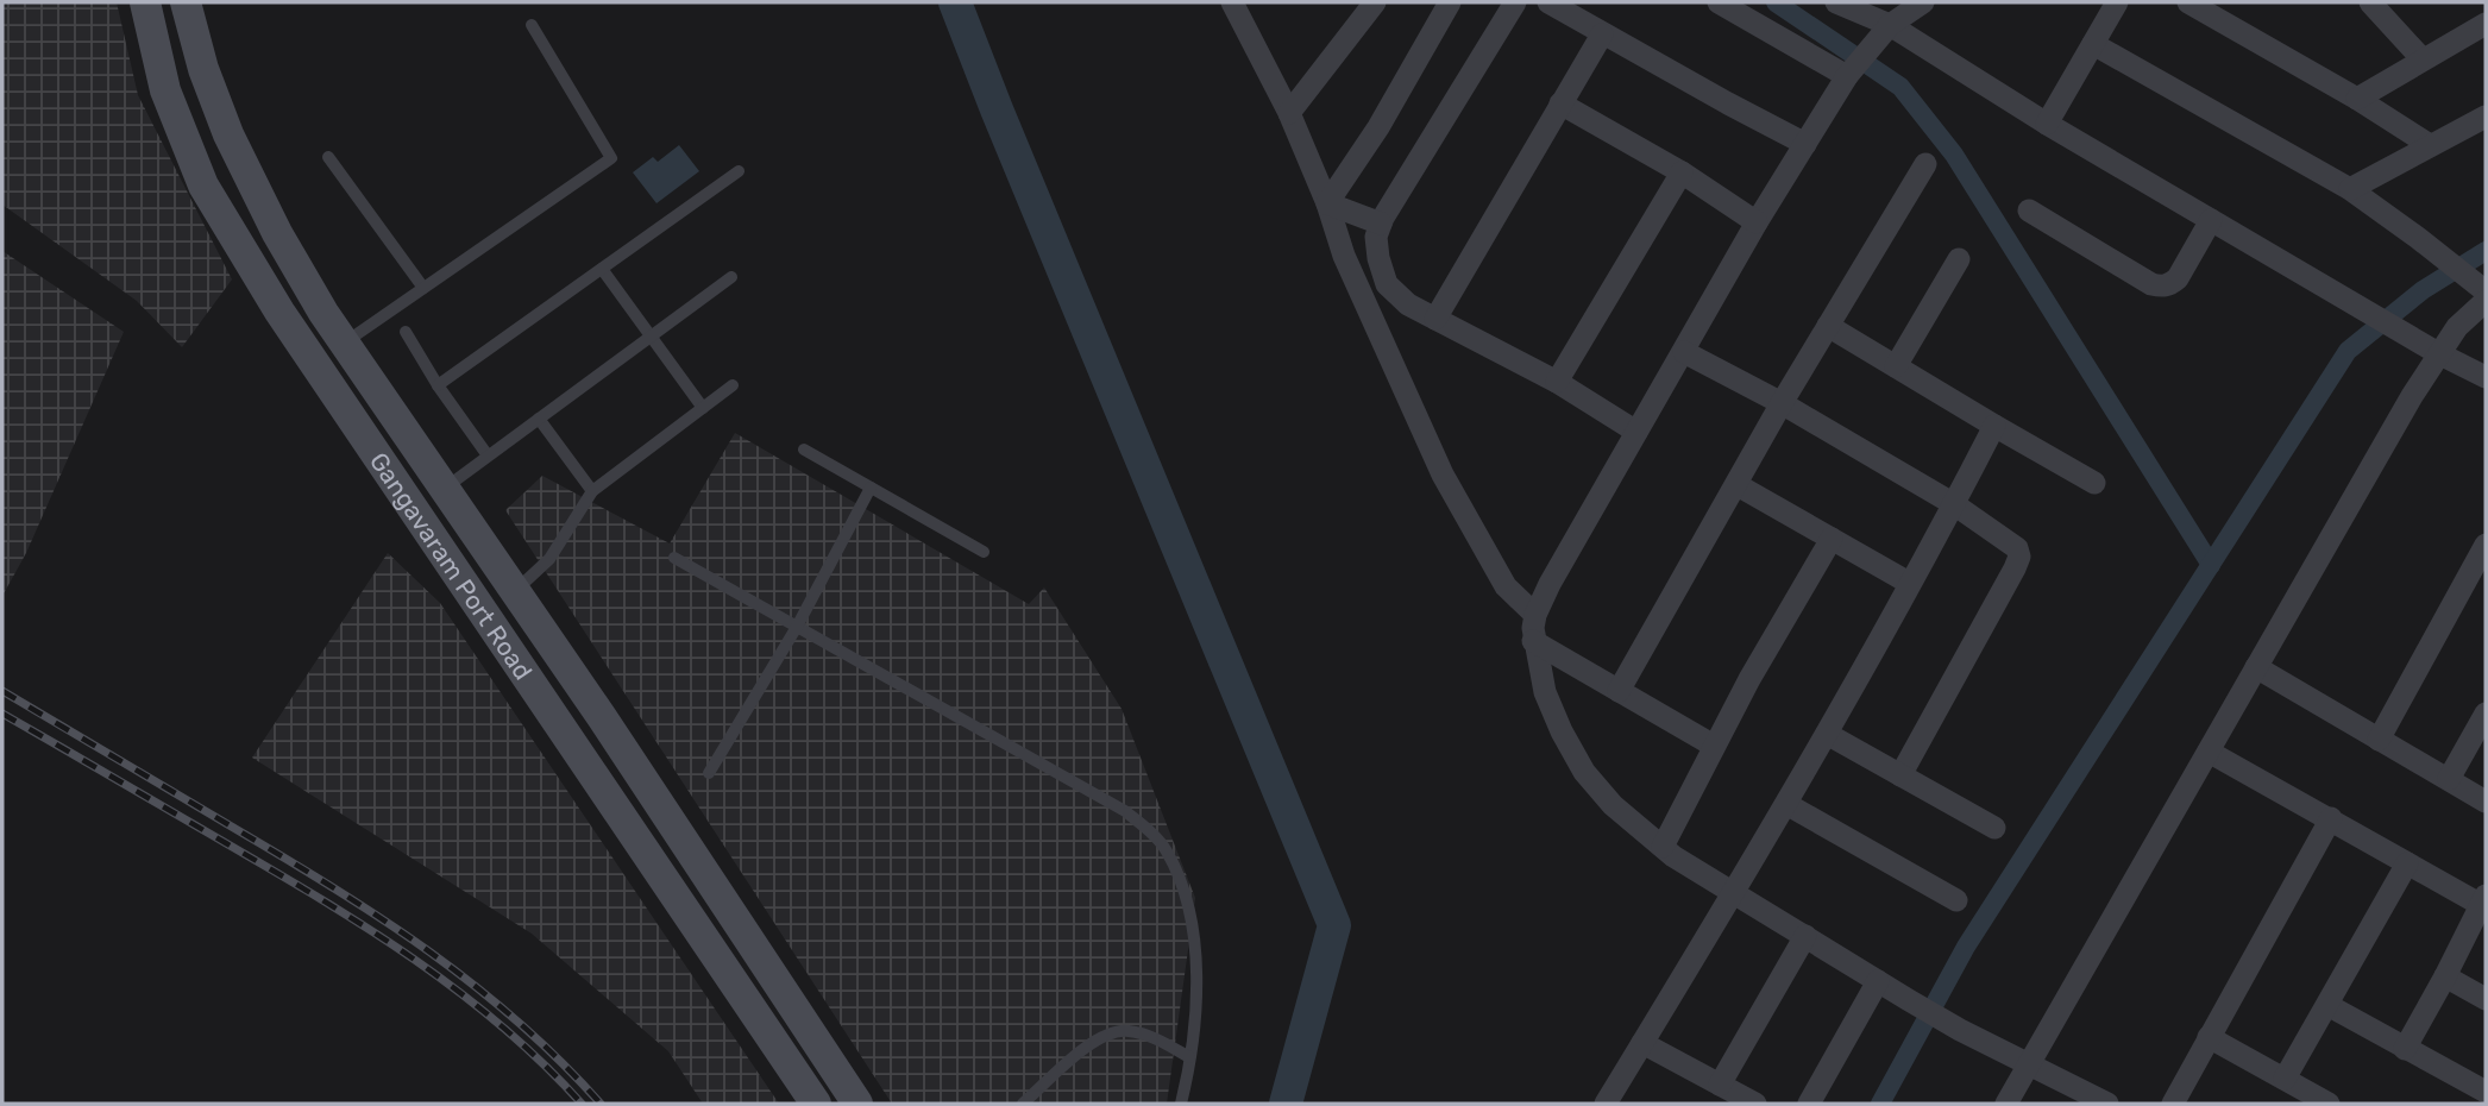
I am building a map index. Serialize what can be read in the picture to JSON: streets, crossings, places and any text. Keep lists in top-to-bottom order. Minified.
{"streets":{"street":["Gangavaram Port Road"]}}
